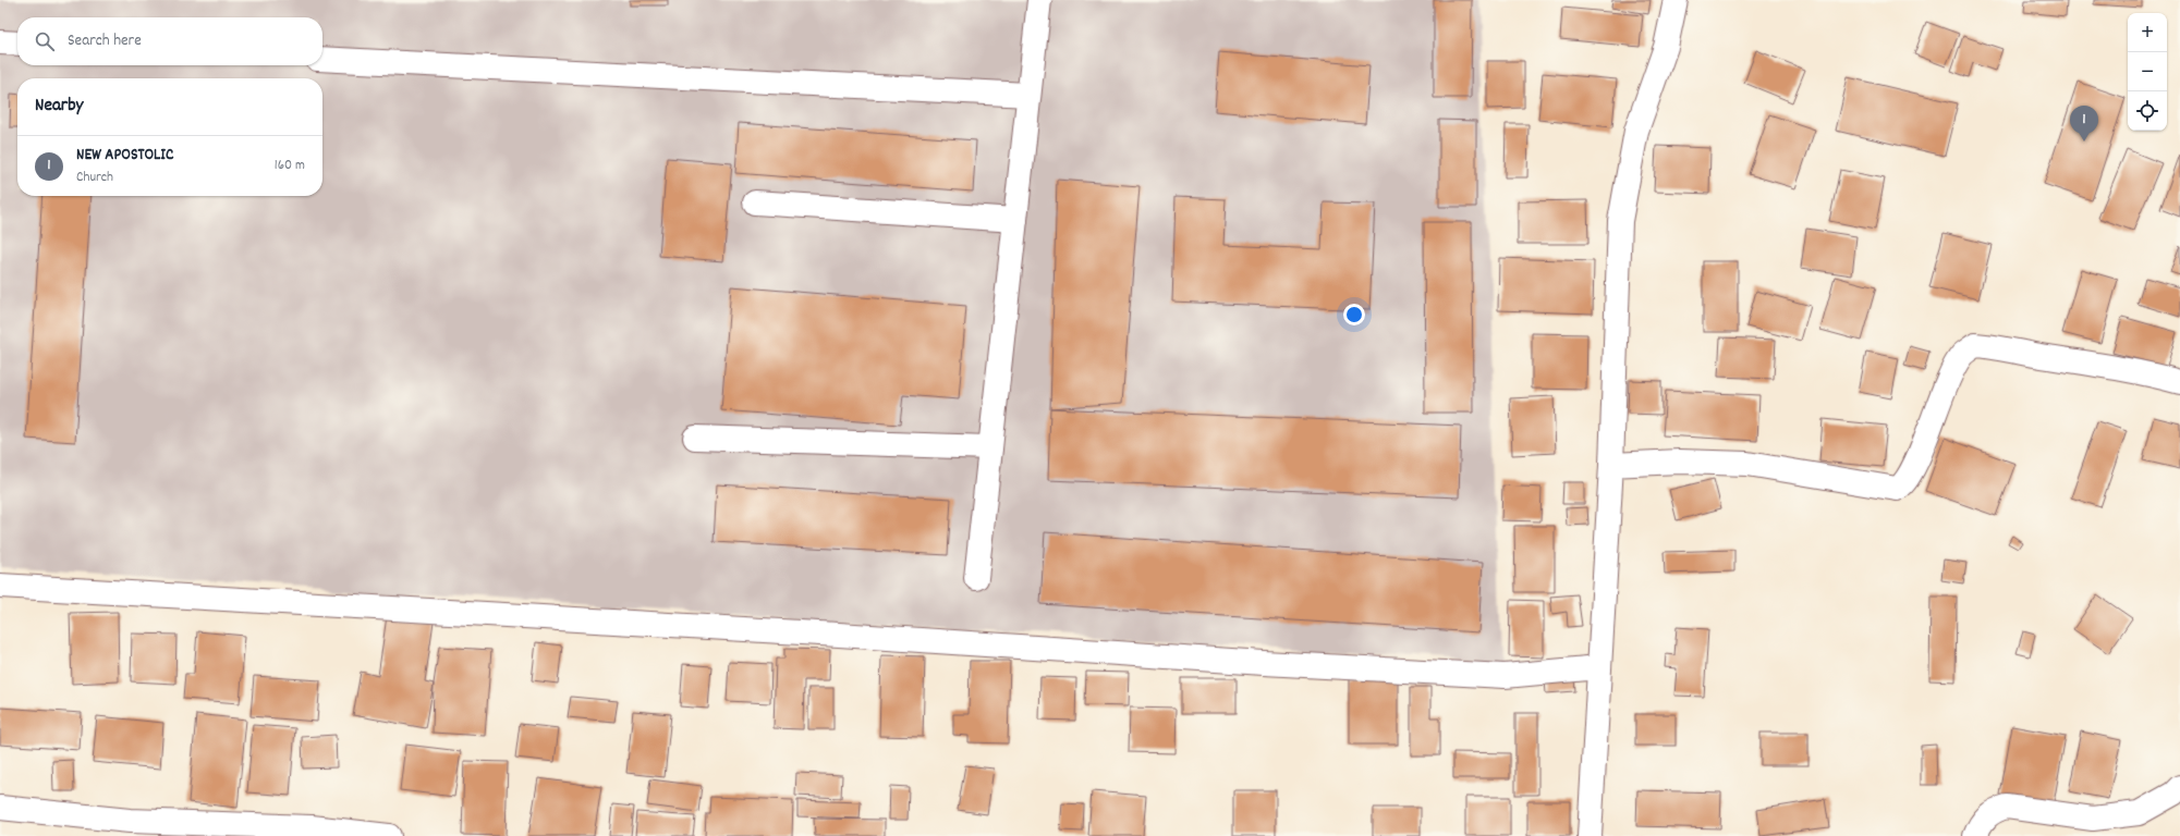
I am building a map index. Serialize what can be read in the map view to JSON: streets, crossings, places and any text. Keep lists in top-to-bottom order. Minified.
{"page":{"map_buttons":["+","−"],"search":"Search here","heading":"Nearby","pins":"1","list":[{"mark":"1","name":"NEW APOSTOLIC","note":"Church","value":"160 m"}]}}
